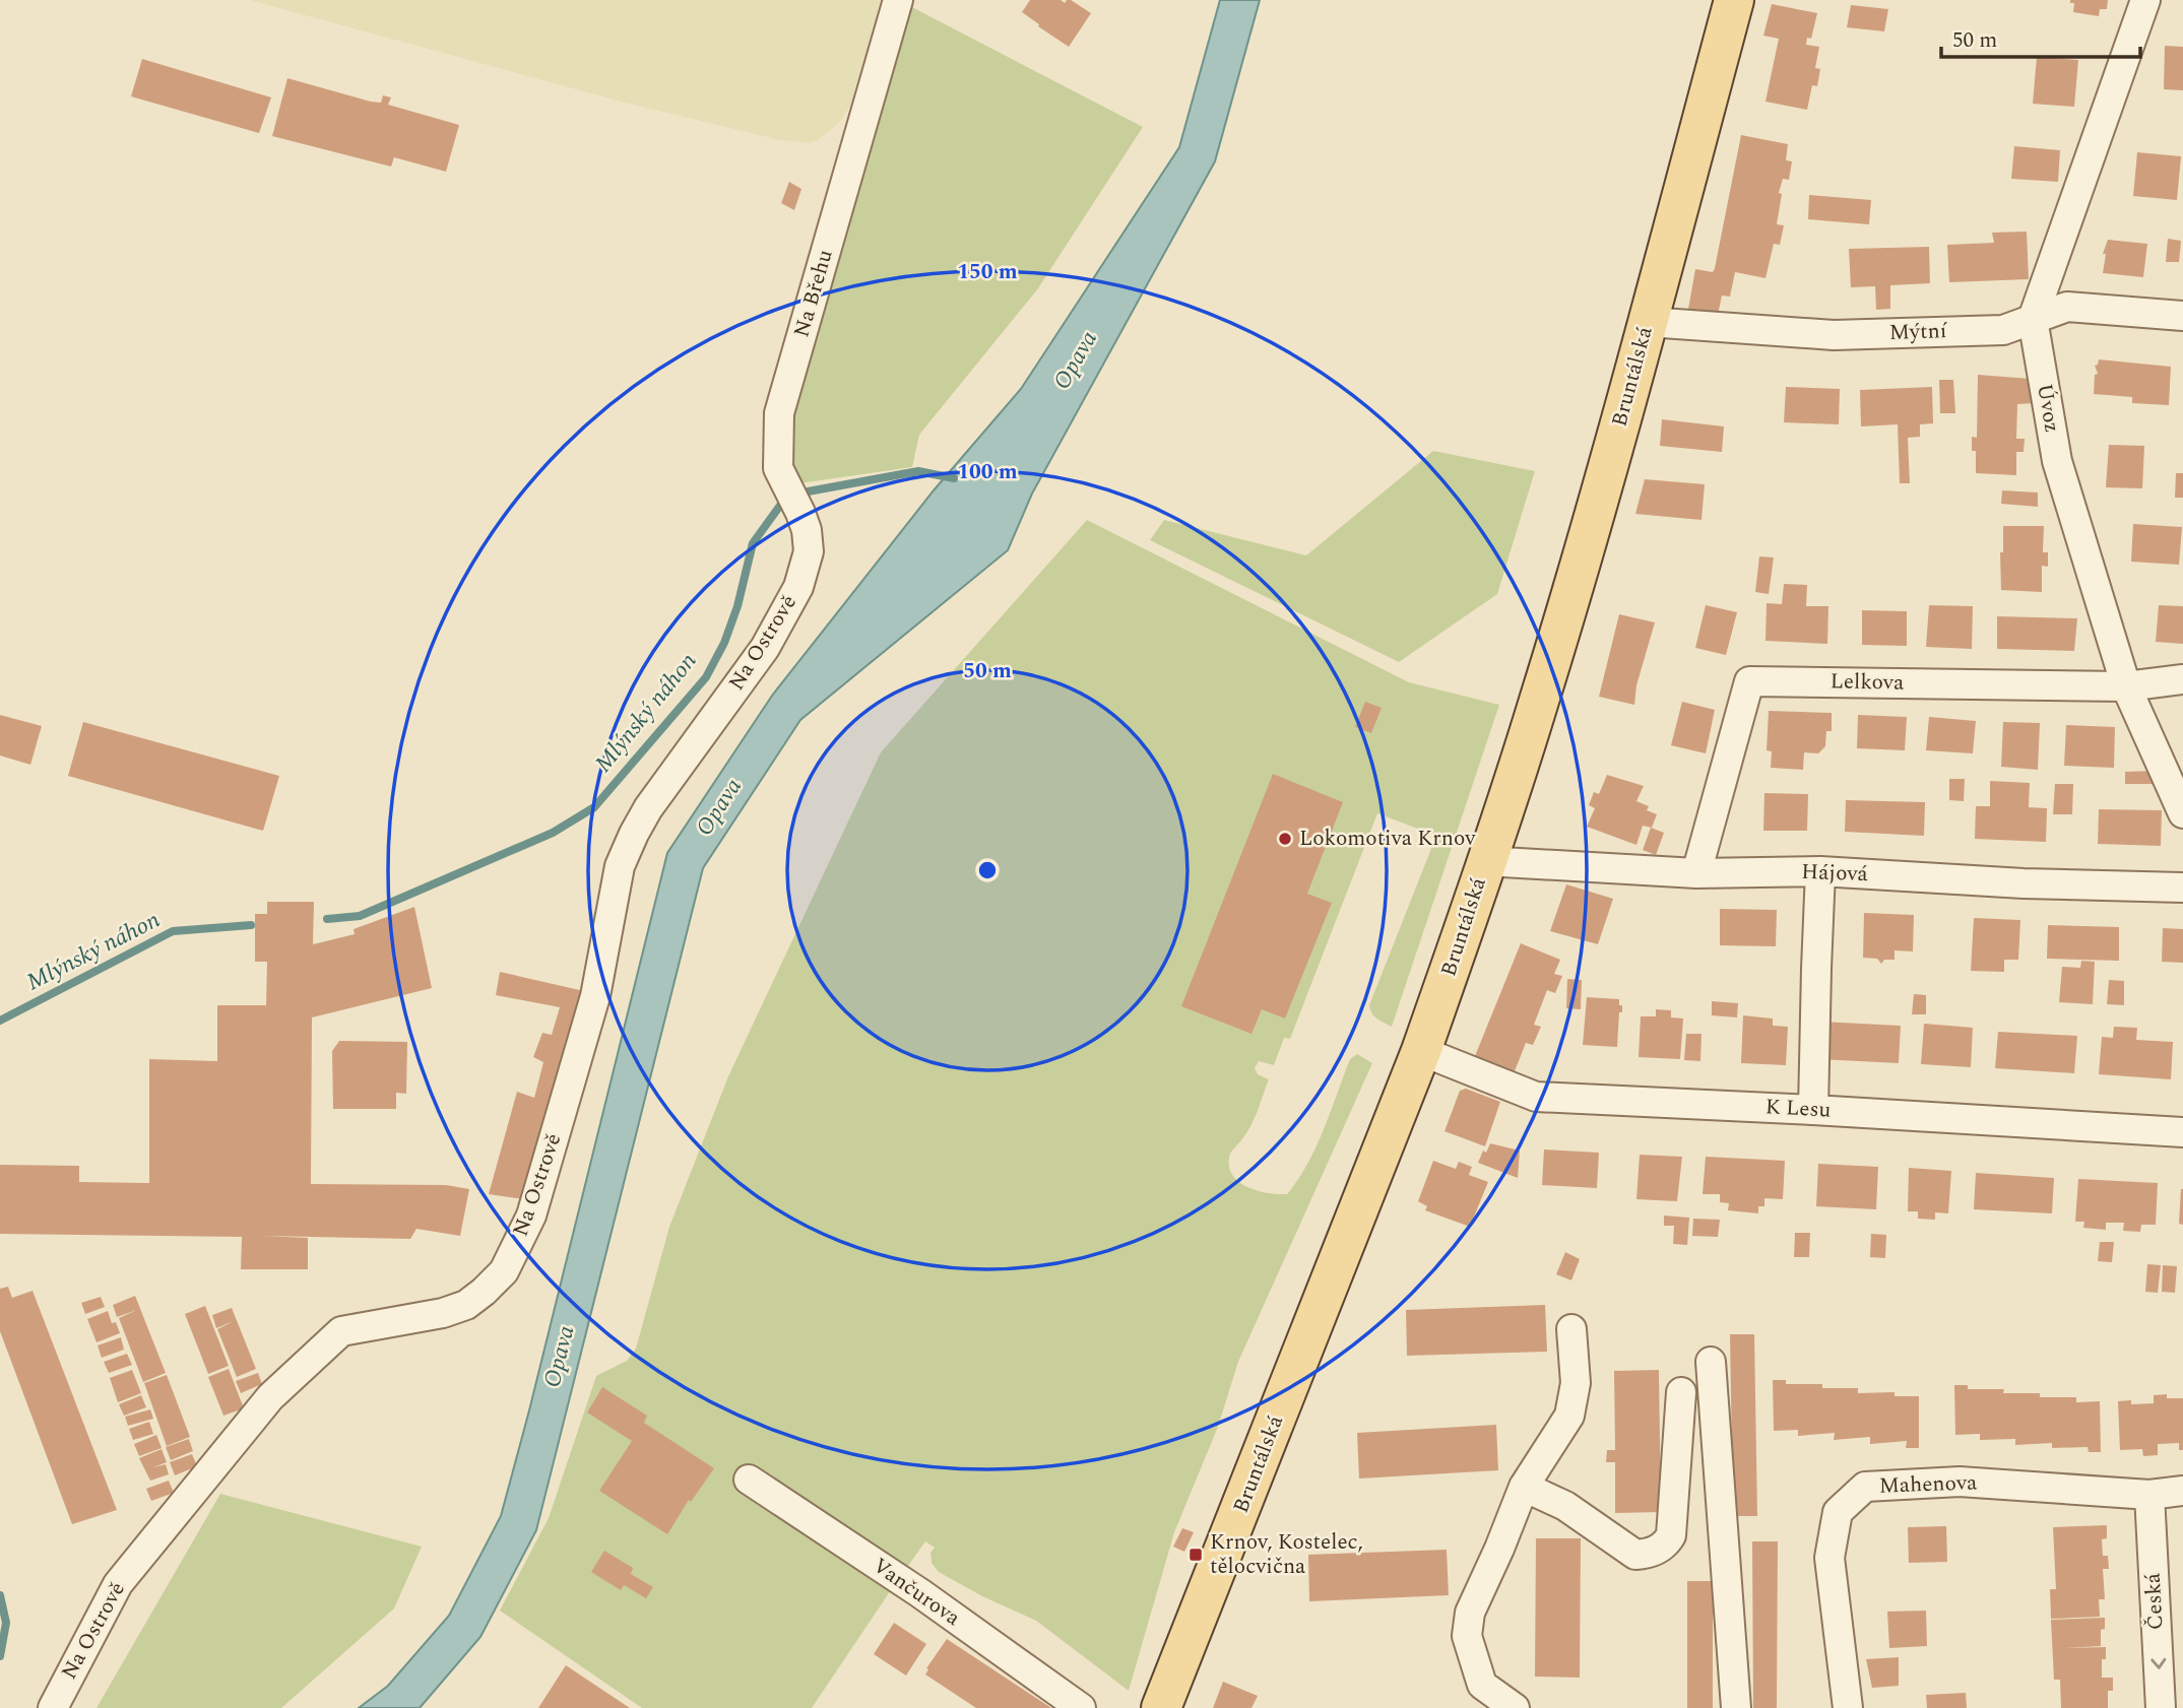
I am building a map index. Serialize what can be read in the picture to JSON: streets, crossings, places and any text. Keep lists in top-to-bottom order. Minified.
{"streets":{"main road":["Bruntálská"],"street":["Na Břehu","Mýtní","Úvoz","Na Ostrově","Lelkova","Hájová","K Lesu","Mahenova","Vančurova","Česká"]},"crossings":[["Na Břehu","Na Ostrově"],["Mýtní","Bruntálská"],["Mýtní","Úvoz"],["Bruntálská","Hájová"],["Bruntálská","K Lesu"],["Úvoz","Lelkova"],["Lelkova","Hájová"],["Mahenova","Česká"]],"one_way":["Česká"],"water":["Opava","Mlýnský náhon"],"places":{"other":["Lokomotiva Krnov"],"transit":["Krnov, Kostelec, tělocvična"]},"scale_bar":"50 m","rings":["150 m","100 m","50 m"]}
